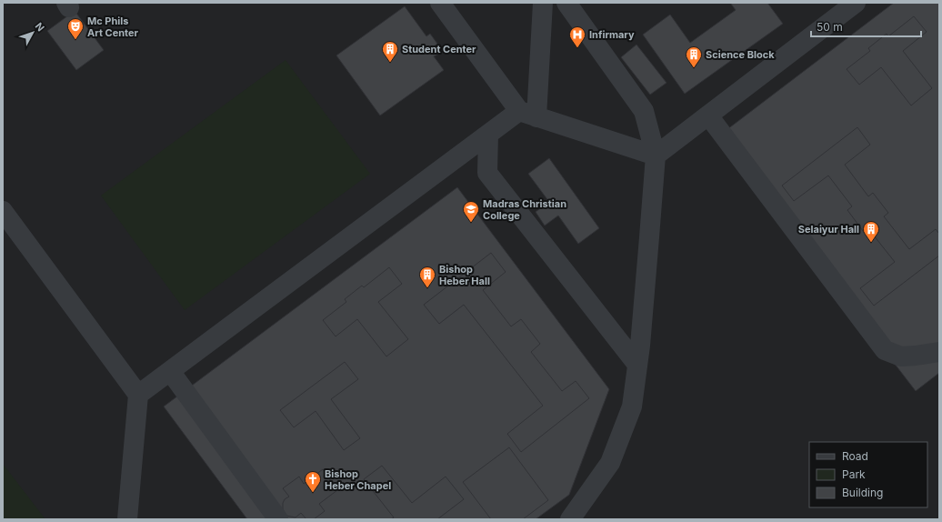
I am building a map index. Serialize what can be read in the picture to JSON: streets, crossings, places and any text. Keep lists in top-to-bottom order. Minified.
{"places":{"theatre":["Mc Phils Art Center"],"hospital":["Infirmary"],"building":["Student Center","Science Block","Selaiyur Hall","Bishop Heber Hall"],"school or university":["Madras Christian College"],"church":["Bishop Heber Chapel"]},"legend":["Road","Park","Building"],"scale_bar":"50 m","north":"top right"}
